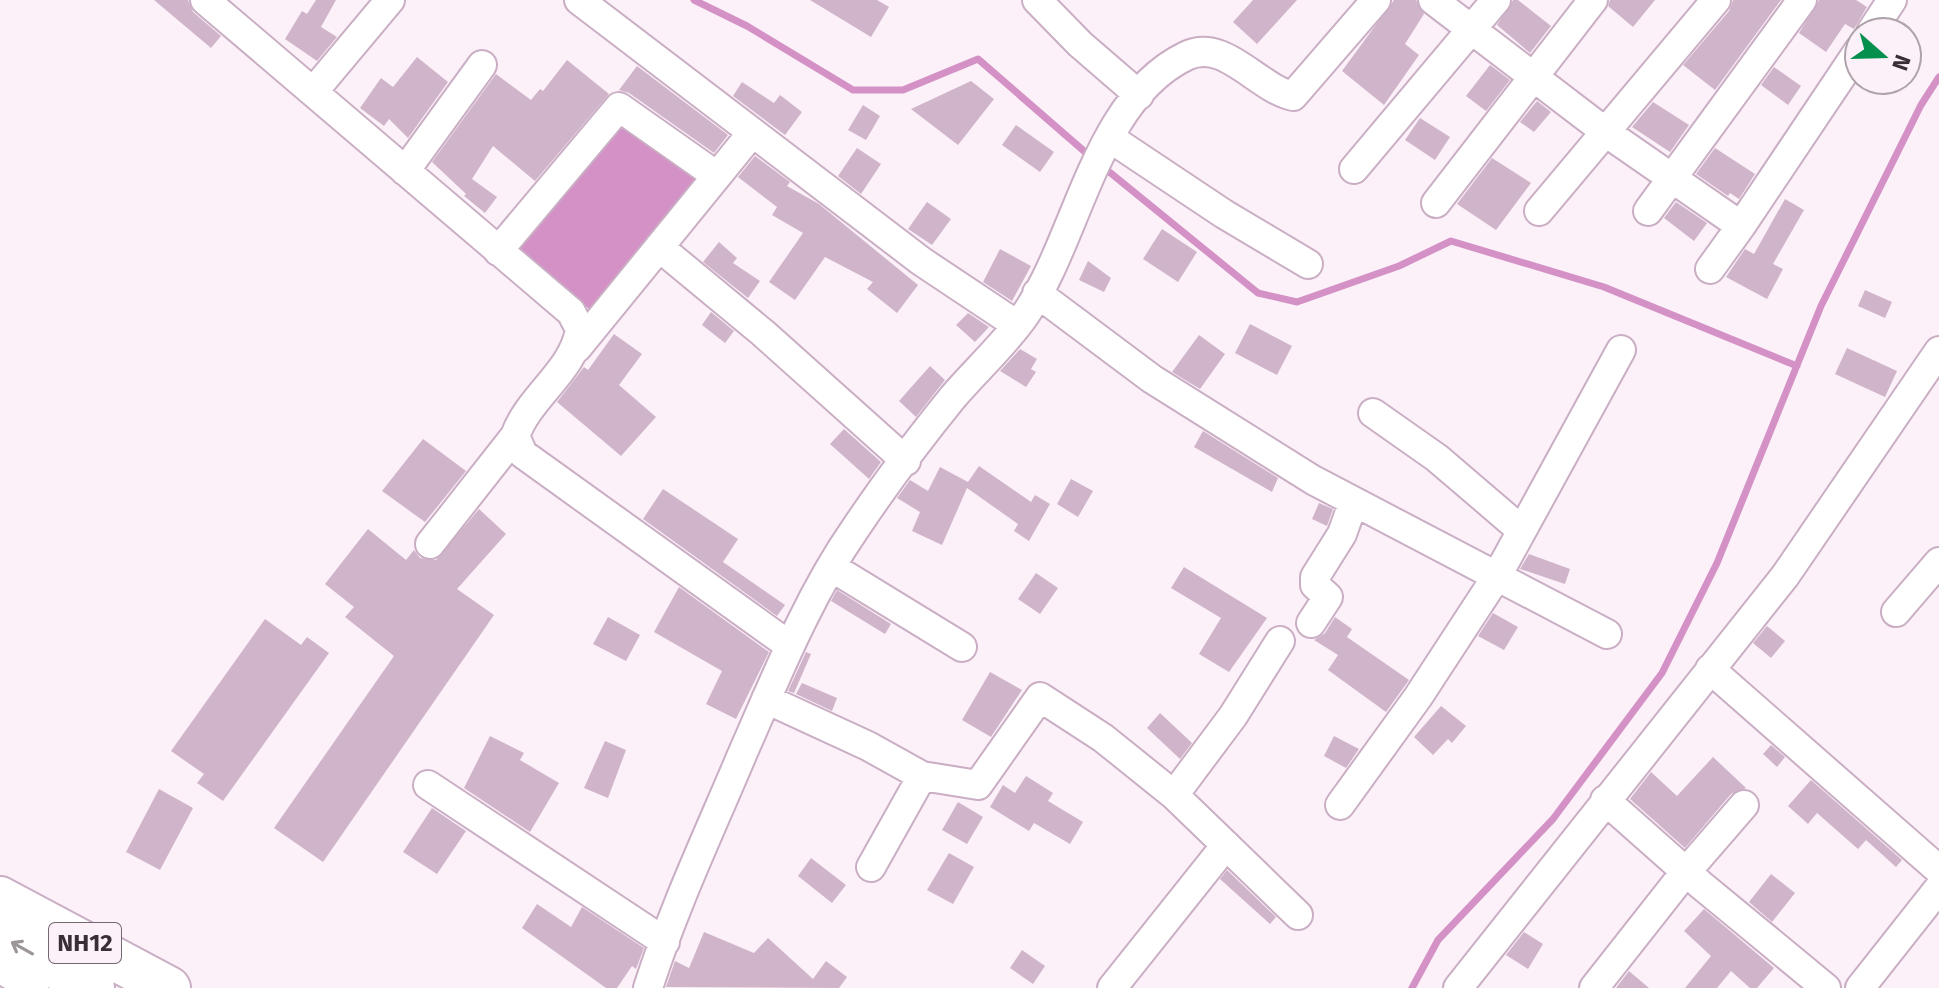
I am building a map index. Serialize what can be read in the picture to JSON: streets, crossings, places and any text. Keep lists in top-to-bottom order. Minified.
{"streets":{"highway":["NH12"]},"north":"right"}
